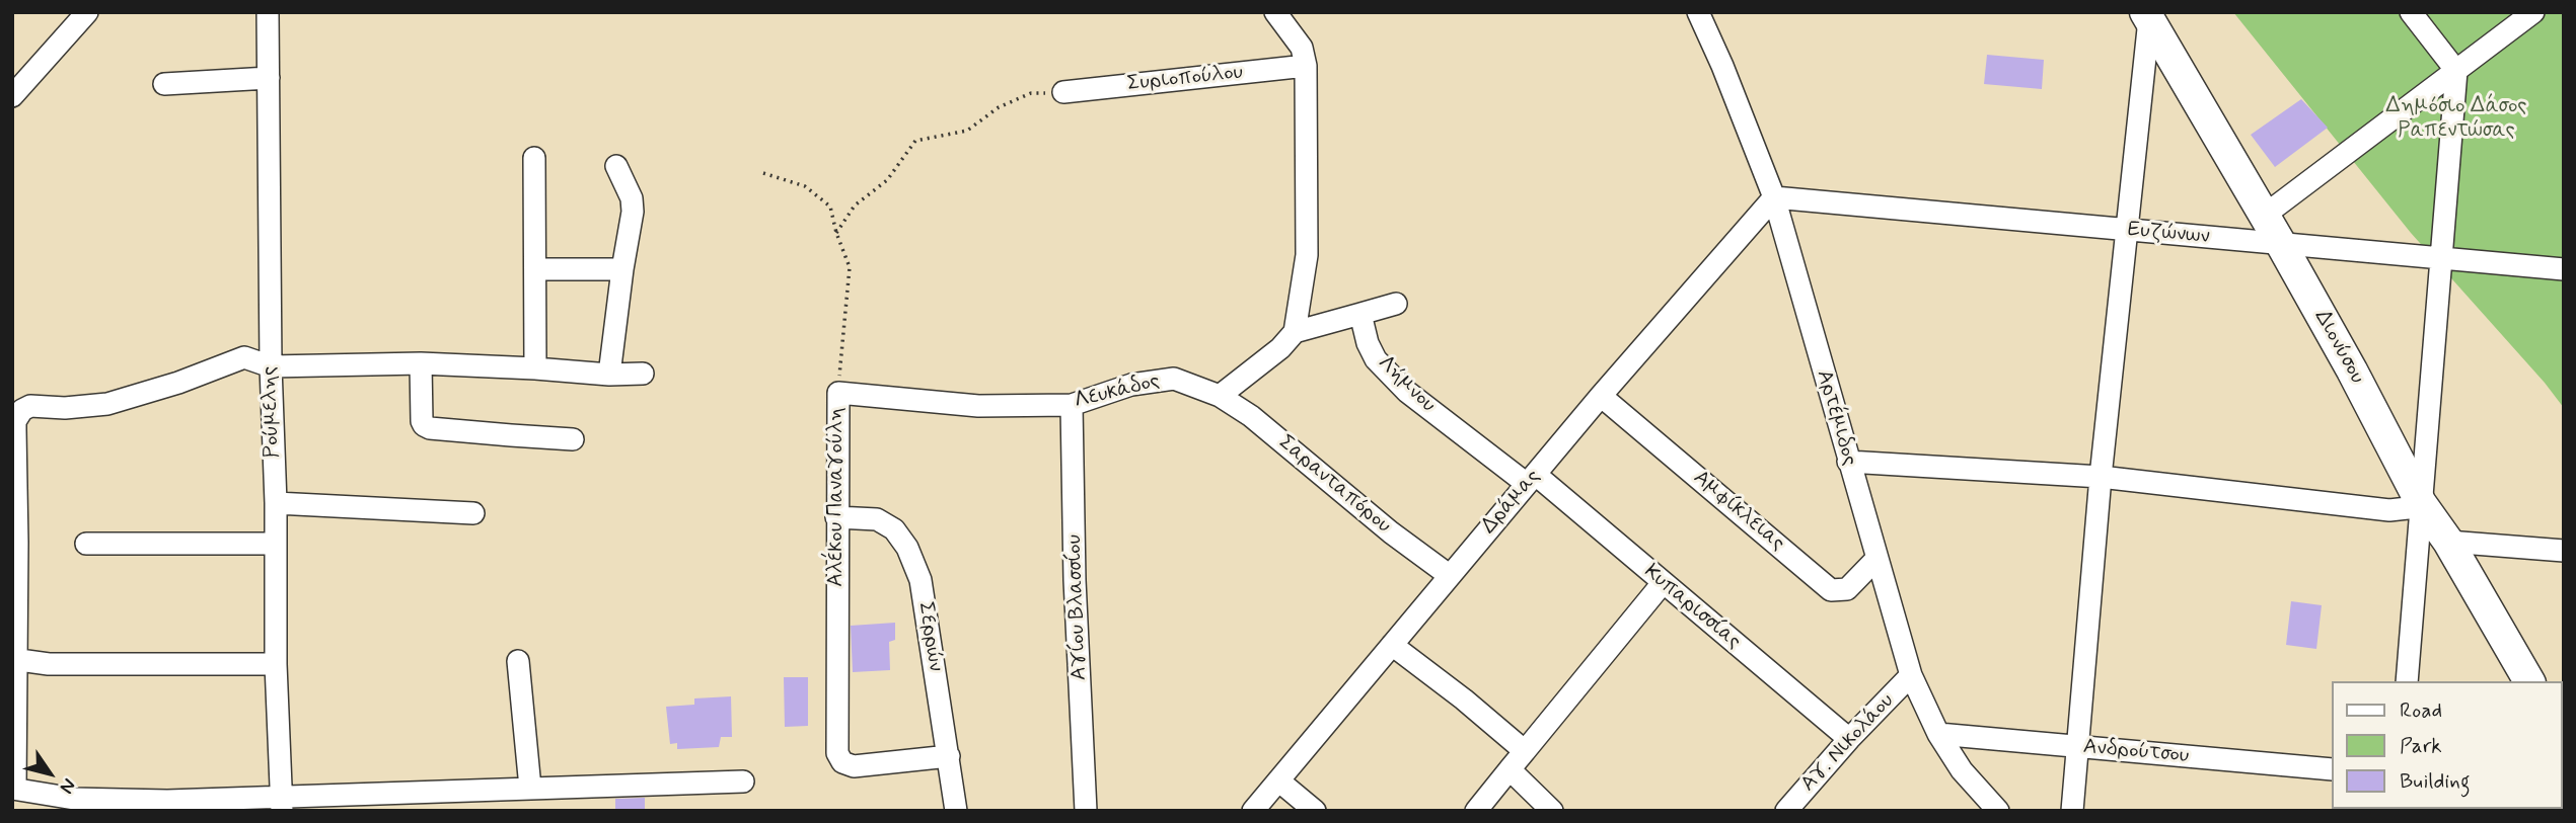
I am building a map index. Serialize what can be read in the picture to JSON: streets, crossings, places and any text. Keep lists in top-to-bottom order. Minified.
{"streets":{"main road":["Διονύσου"],"street":["Συριοπούλου","Ευζώνων","Λήμνου","Λευκάδος","Ρούμελης","Αρτέμιδος","Σαρανταπόρου","Αλέκου Παναγούλη","Δράμας","Αμφίκλειας","Αγίου Βλασσίου","Κυπαρισσίας","Σερρών","Αγ. Νικολάου","Ανδρούτσου"]},"crossings":[["Ευζώνων","Διονύσου"],["Ευζώνων","Αρτέμιδος"],["Ευζώνων","Δράμας"],["Λήμνου","Δράμας"],["Λήμνου","Κυπαρισσίας"],["Λευκάδος","Σαρανταπόρου"],["Λευκάδος","Αλέκου Παναγούλη"],["Λευκάδος","Αγίου Βλασσίου"],["Αρτέμιδος","Δράμας"],["Αρτέμιδος","Αμφίκλειας"],["Αρτέμιδος","Αγ. Νικολάου"],["Αρτέμιδος","Ανδρούτσου"],["Σαρανταπόρου","Δράμας"],["Αλέκου Παναγούλη","Σερρών"],["Δράμας","Αμφίκλειας"],["Δράμας","Κυπαρισσίας"],["Κυπαρισσίας","Αγ. Νικολάου"]],"parks":["Δημόσιο Δάσος Ραπεντώσας"],"legend":["Road","Park","Building"],"north":"bottom right"}
